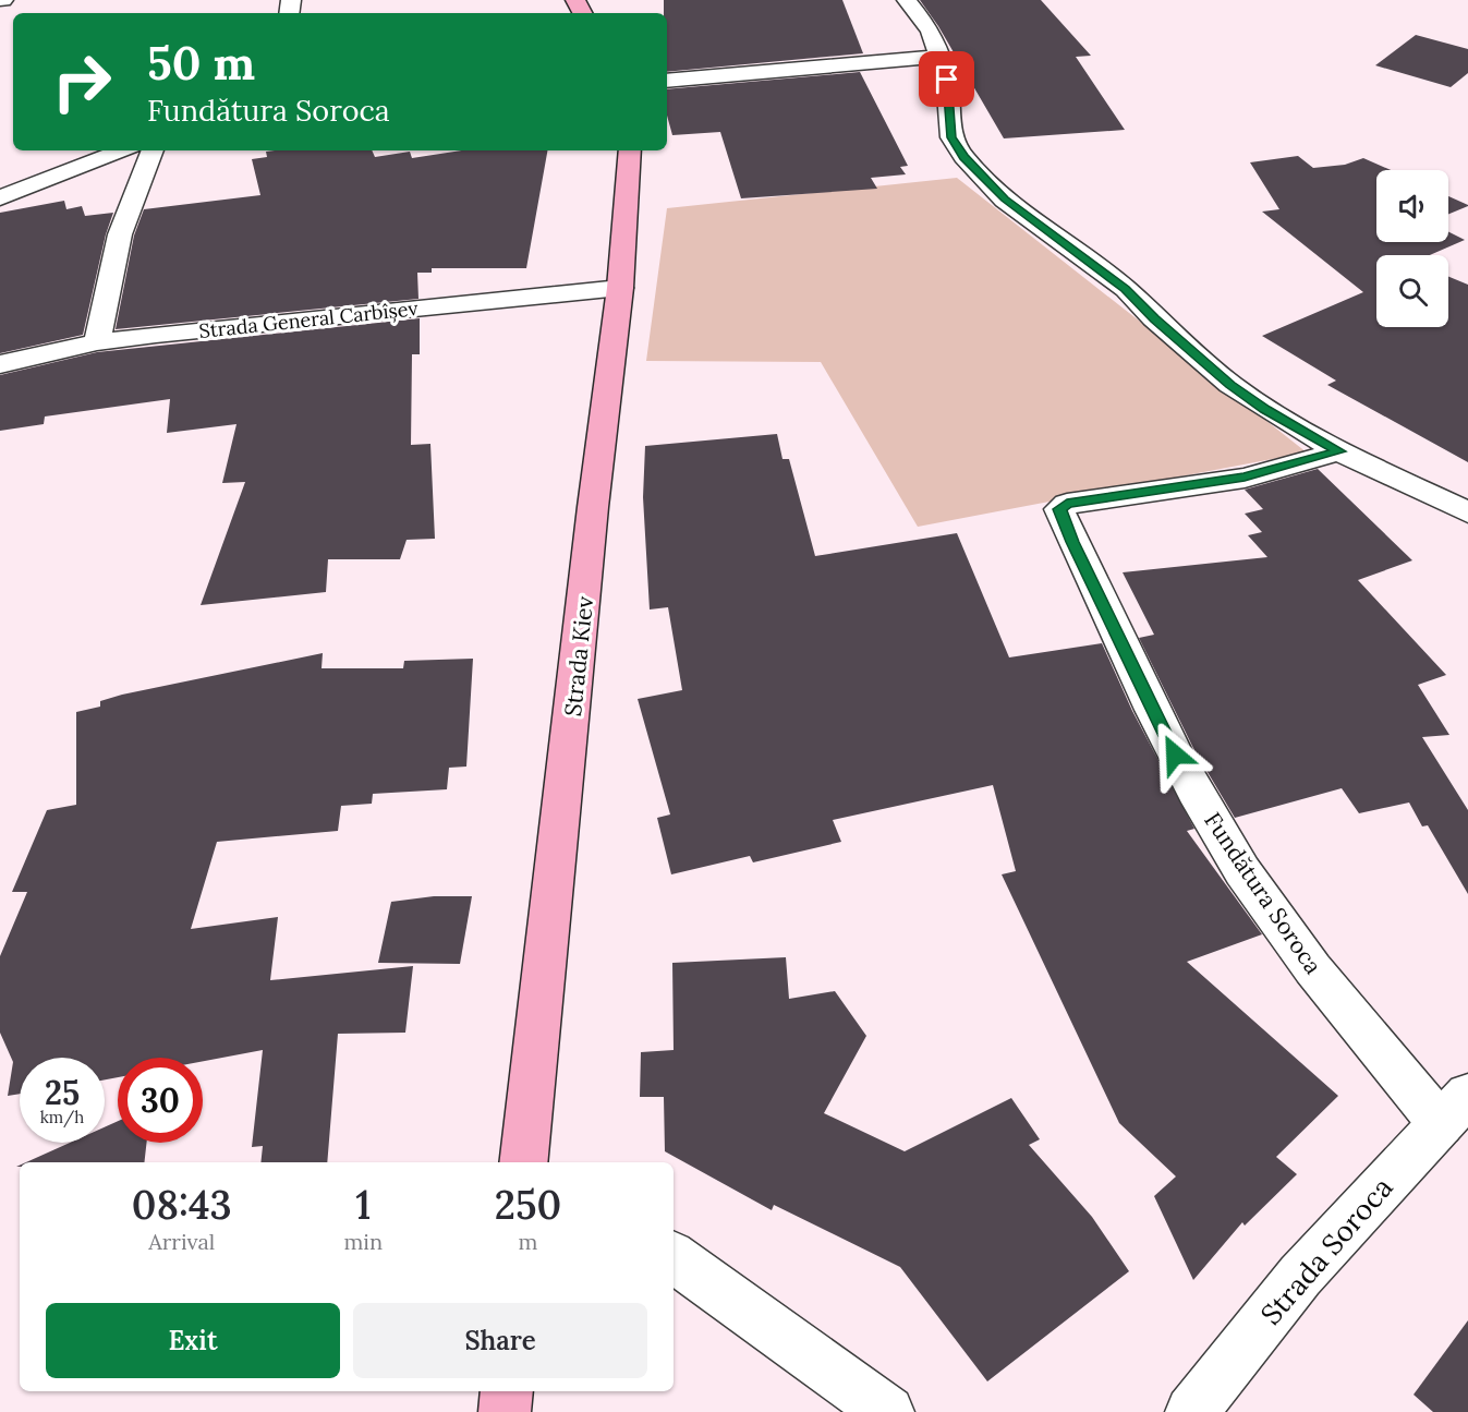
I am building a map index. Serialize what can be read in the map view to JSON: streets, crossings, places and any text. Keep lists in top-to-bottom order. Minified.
{"streets":{"main road":["Strada Kiev"],"street":["Strada General Carbîșev","Fundătura Sorocа","Strada Soroca"]},"crossings":[["Strada General Carbîșev","Strada Kiev"],["Fundătura Sorocа","Strada Soroca"]],"page":{"turn":["50 m","Fundătura Sorocа"],"speed":"25 km/h","limit":"30","eta":["08:43","Arrival","1","min","250","m"],"buttons":["Exit","Share"]}}
